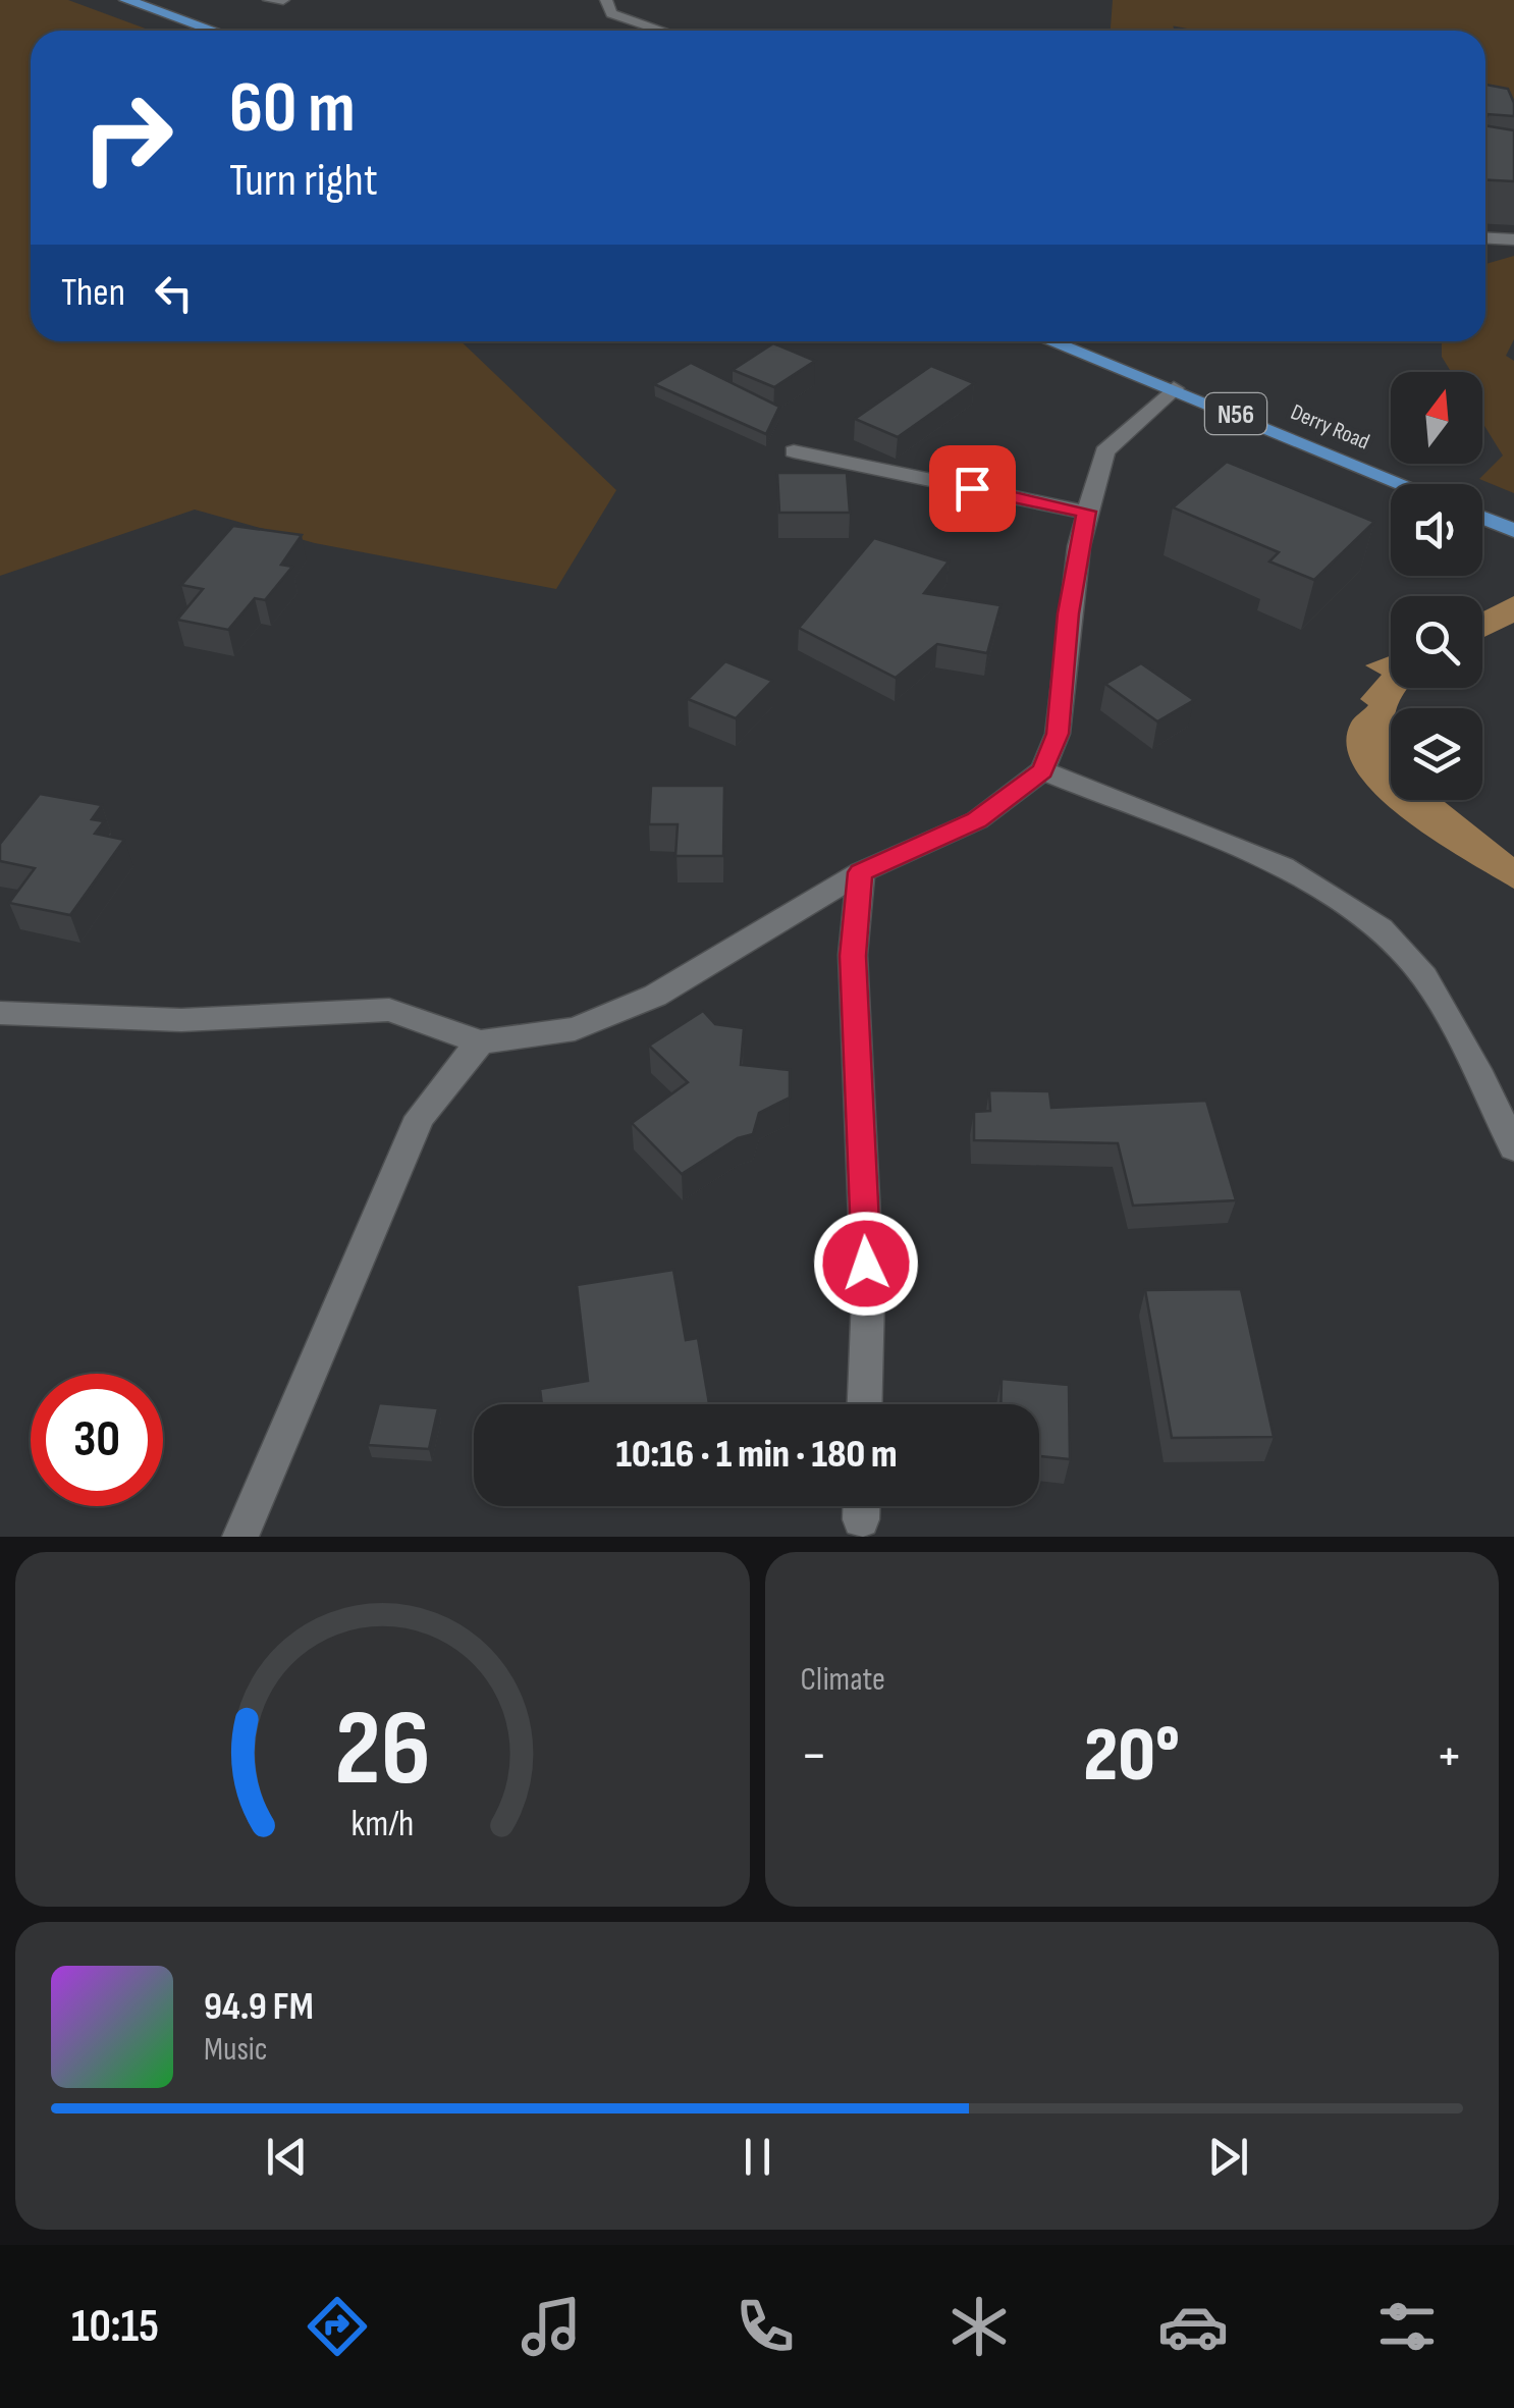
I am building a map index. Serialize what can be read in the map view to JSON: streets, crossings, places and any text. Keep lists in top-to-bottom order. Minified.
{"streets":{"main road":["N56","Derry Road"]},"north":"top","page":{"turn":["60 m","Turn right"],"then":"Then","limit":"30","trip":"10:16 · 1 min · 180 m","tile":"Climate","heat":["−","20°","+"],"song":["94.9 FM","Music"],"tabs":"10:15","gauge":["26","km/h"]}}
